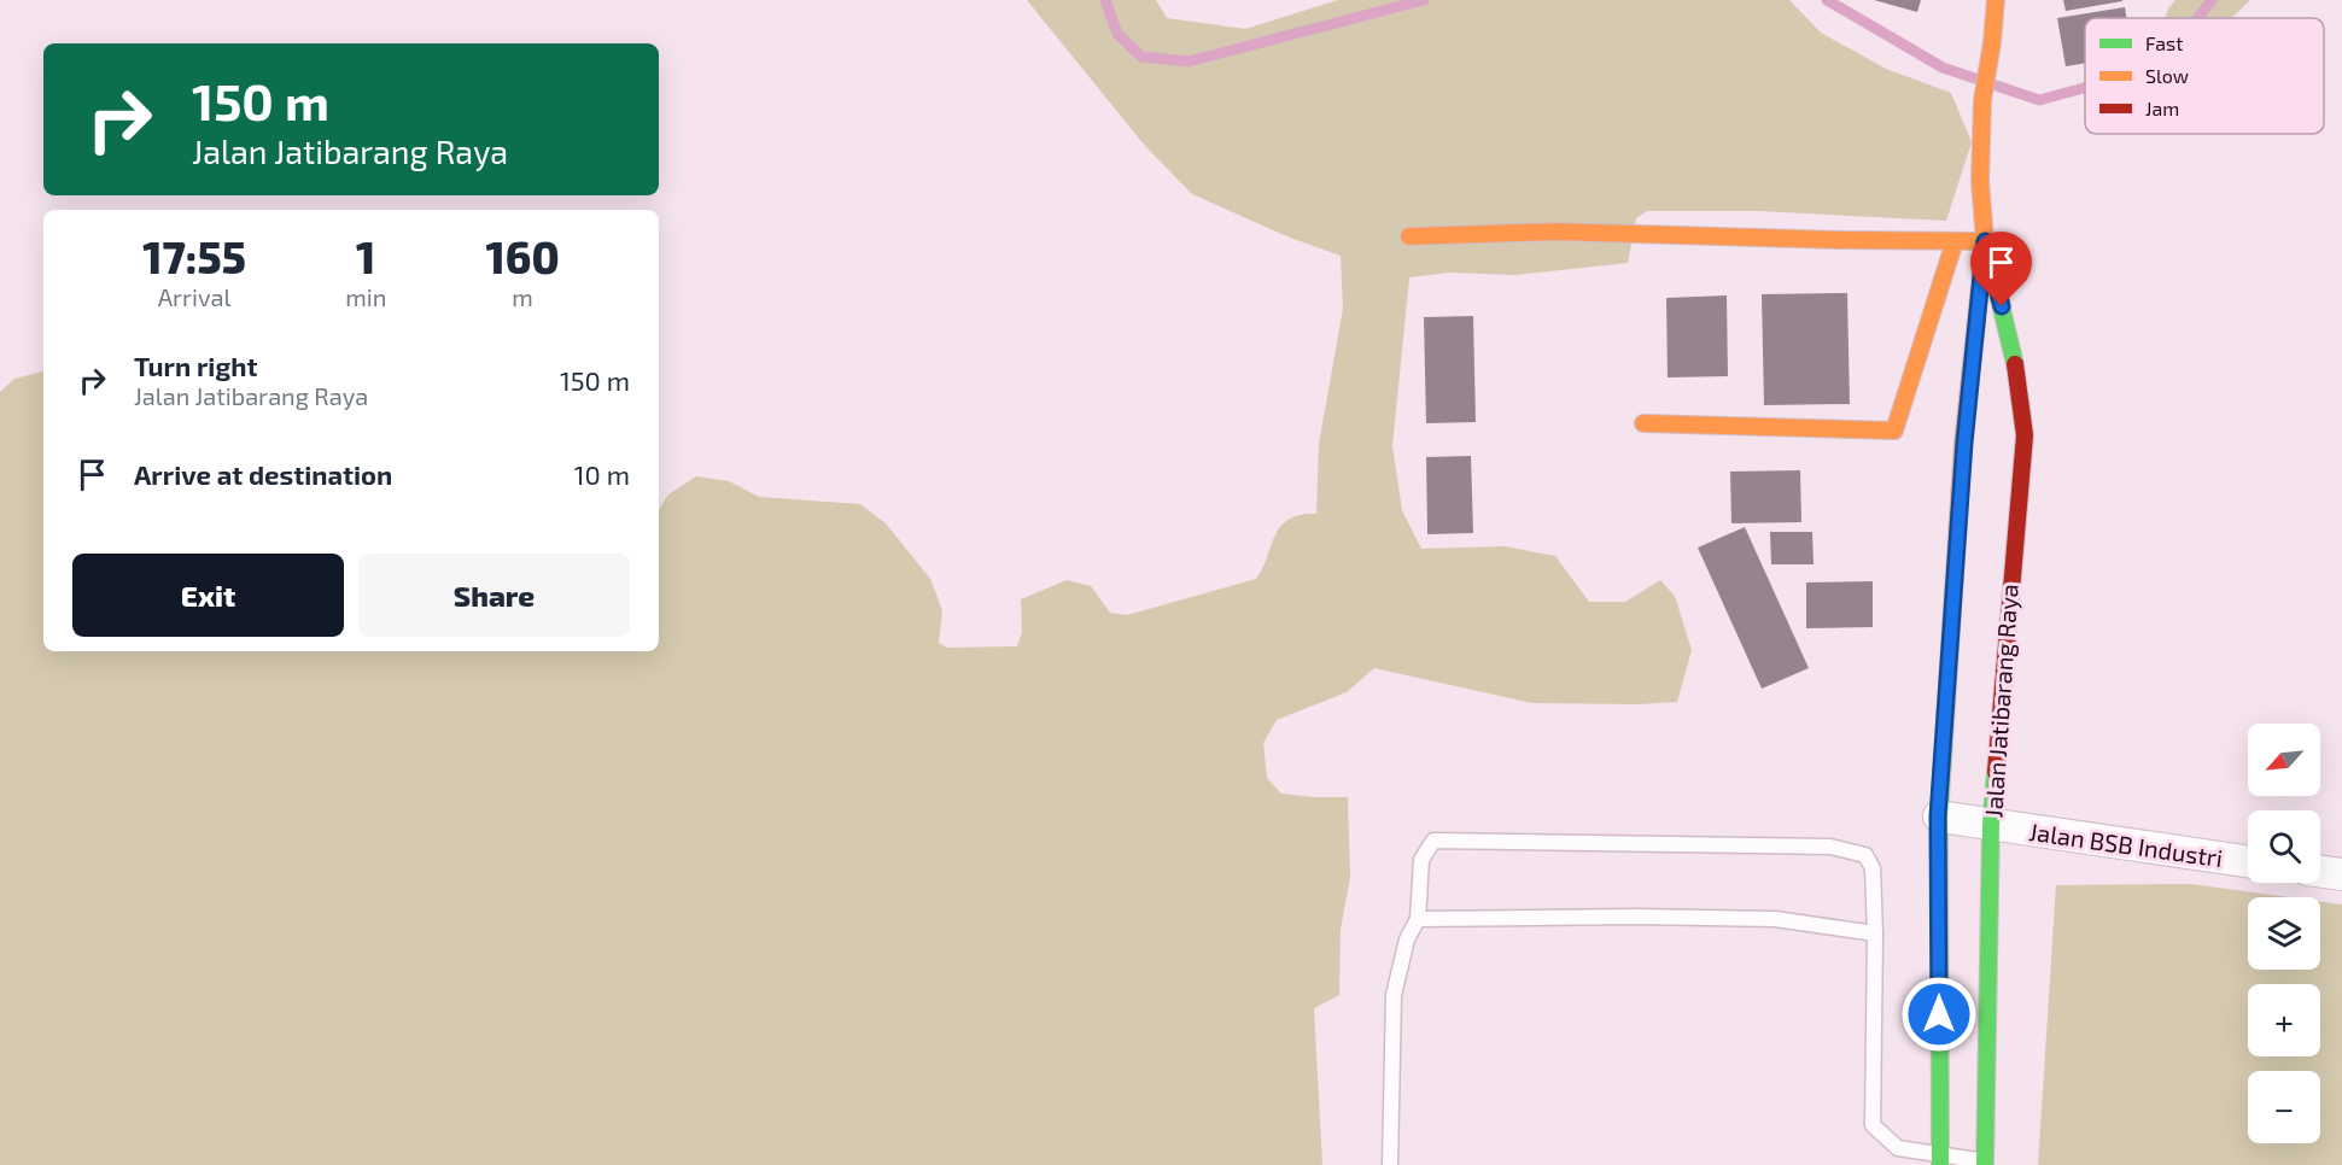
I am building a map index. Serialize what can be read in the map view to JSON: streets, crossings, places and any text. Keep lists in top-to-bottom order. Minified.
{"streets":{"street":["Jalan Jatibarang Raya","Jalan BSB Industri"]},"crossings":[["Jalan Jatibarang Raya","Jalan BSB Industri"]],"legend":["Fast","Slow","Jam"],"north":"bottom left","page":{"turn":["150 m","Jalan Jatibarang Raya"],"eta":["17:55","Arrival","1","min","160","m"],"list":[{"name":"Turn right","note":"Jalan Jatibarang Raya","value":"150 m"},{"name":"Arrive at destination","value":"10 m"}],"buttons":["Exit","Share"],"map_buttons":["+","−"]}}
